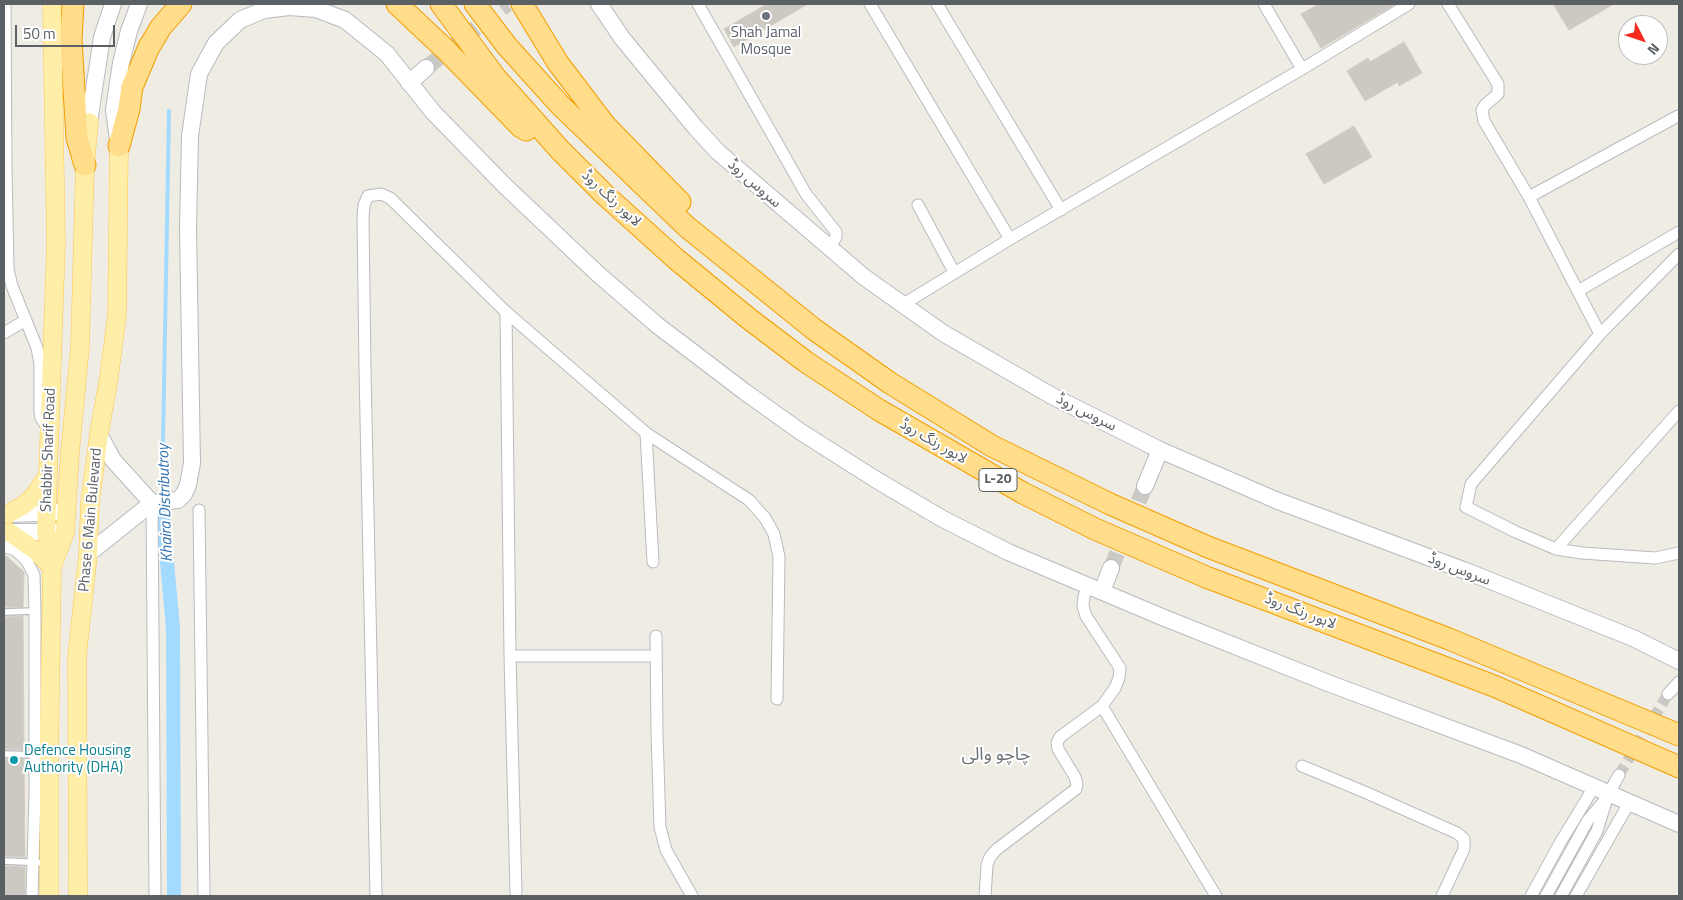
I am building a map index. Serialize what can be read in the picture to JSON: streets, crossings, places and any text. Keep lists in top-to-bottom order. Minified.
{"streets":{"highway":["لاہور رنگ روڈ","L-20"],"main road":["Shabbir Sharif Road","Phase 6 Main Bulevard"],"street":["سروس روڈ"]},"districts":["چاچو والی"],"water":["Khaira Distributroy"],"places":["Shah Jamal Mosque","Defence Housing Authority (DHA)"],"scale_bar":"50 m","north":"bottom right"}
